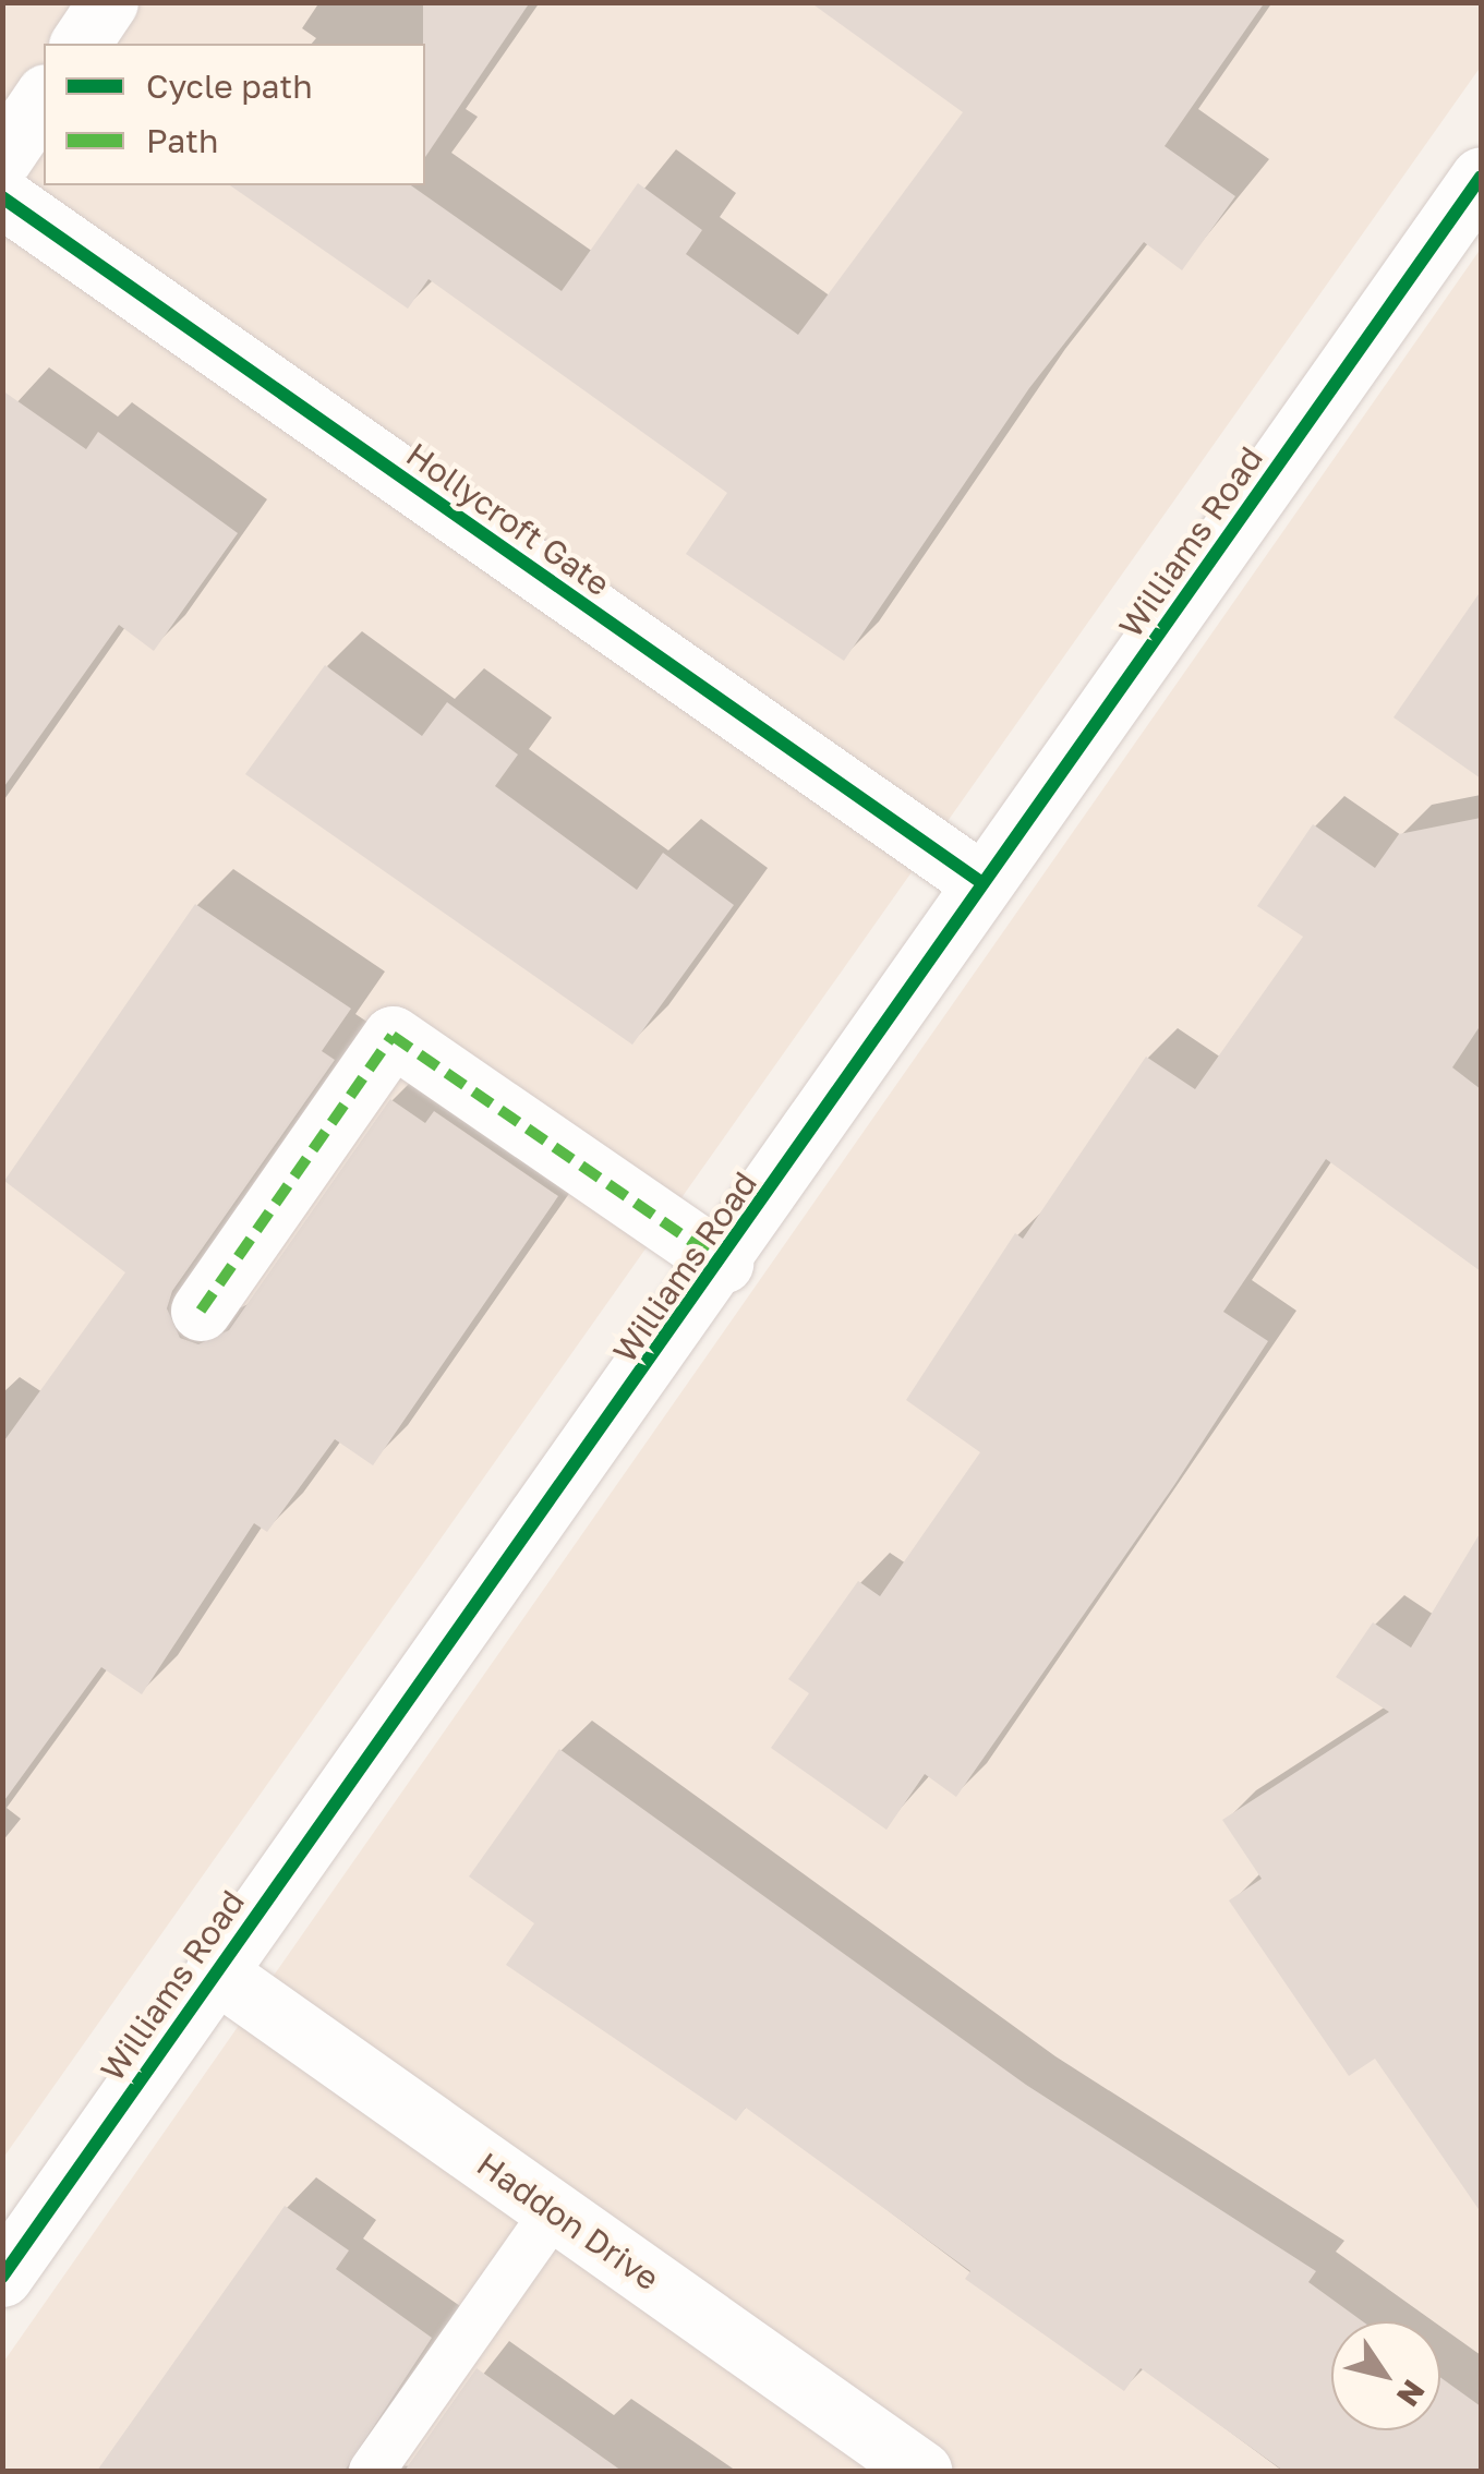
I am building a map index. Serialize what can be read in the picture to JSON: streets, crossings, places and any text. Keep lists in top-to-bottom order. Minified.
{"streets":{"street":["Hollycroft Gate","Williams Road","Haddon Drive"]},"crossings":[["Hollycroft Gate","Williams Road"],["Williams Road","Haddon Drive"]],"legend":["Cycle path","Path"],"north":"bottom right"}
